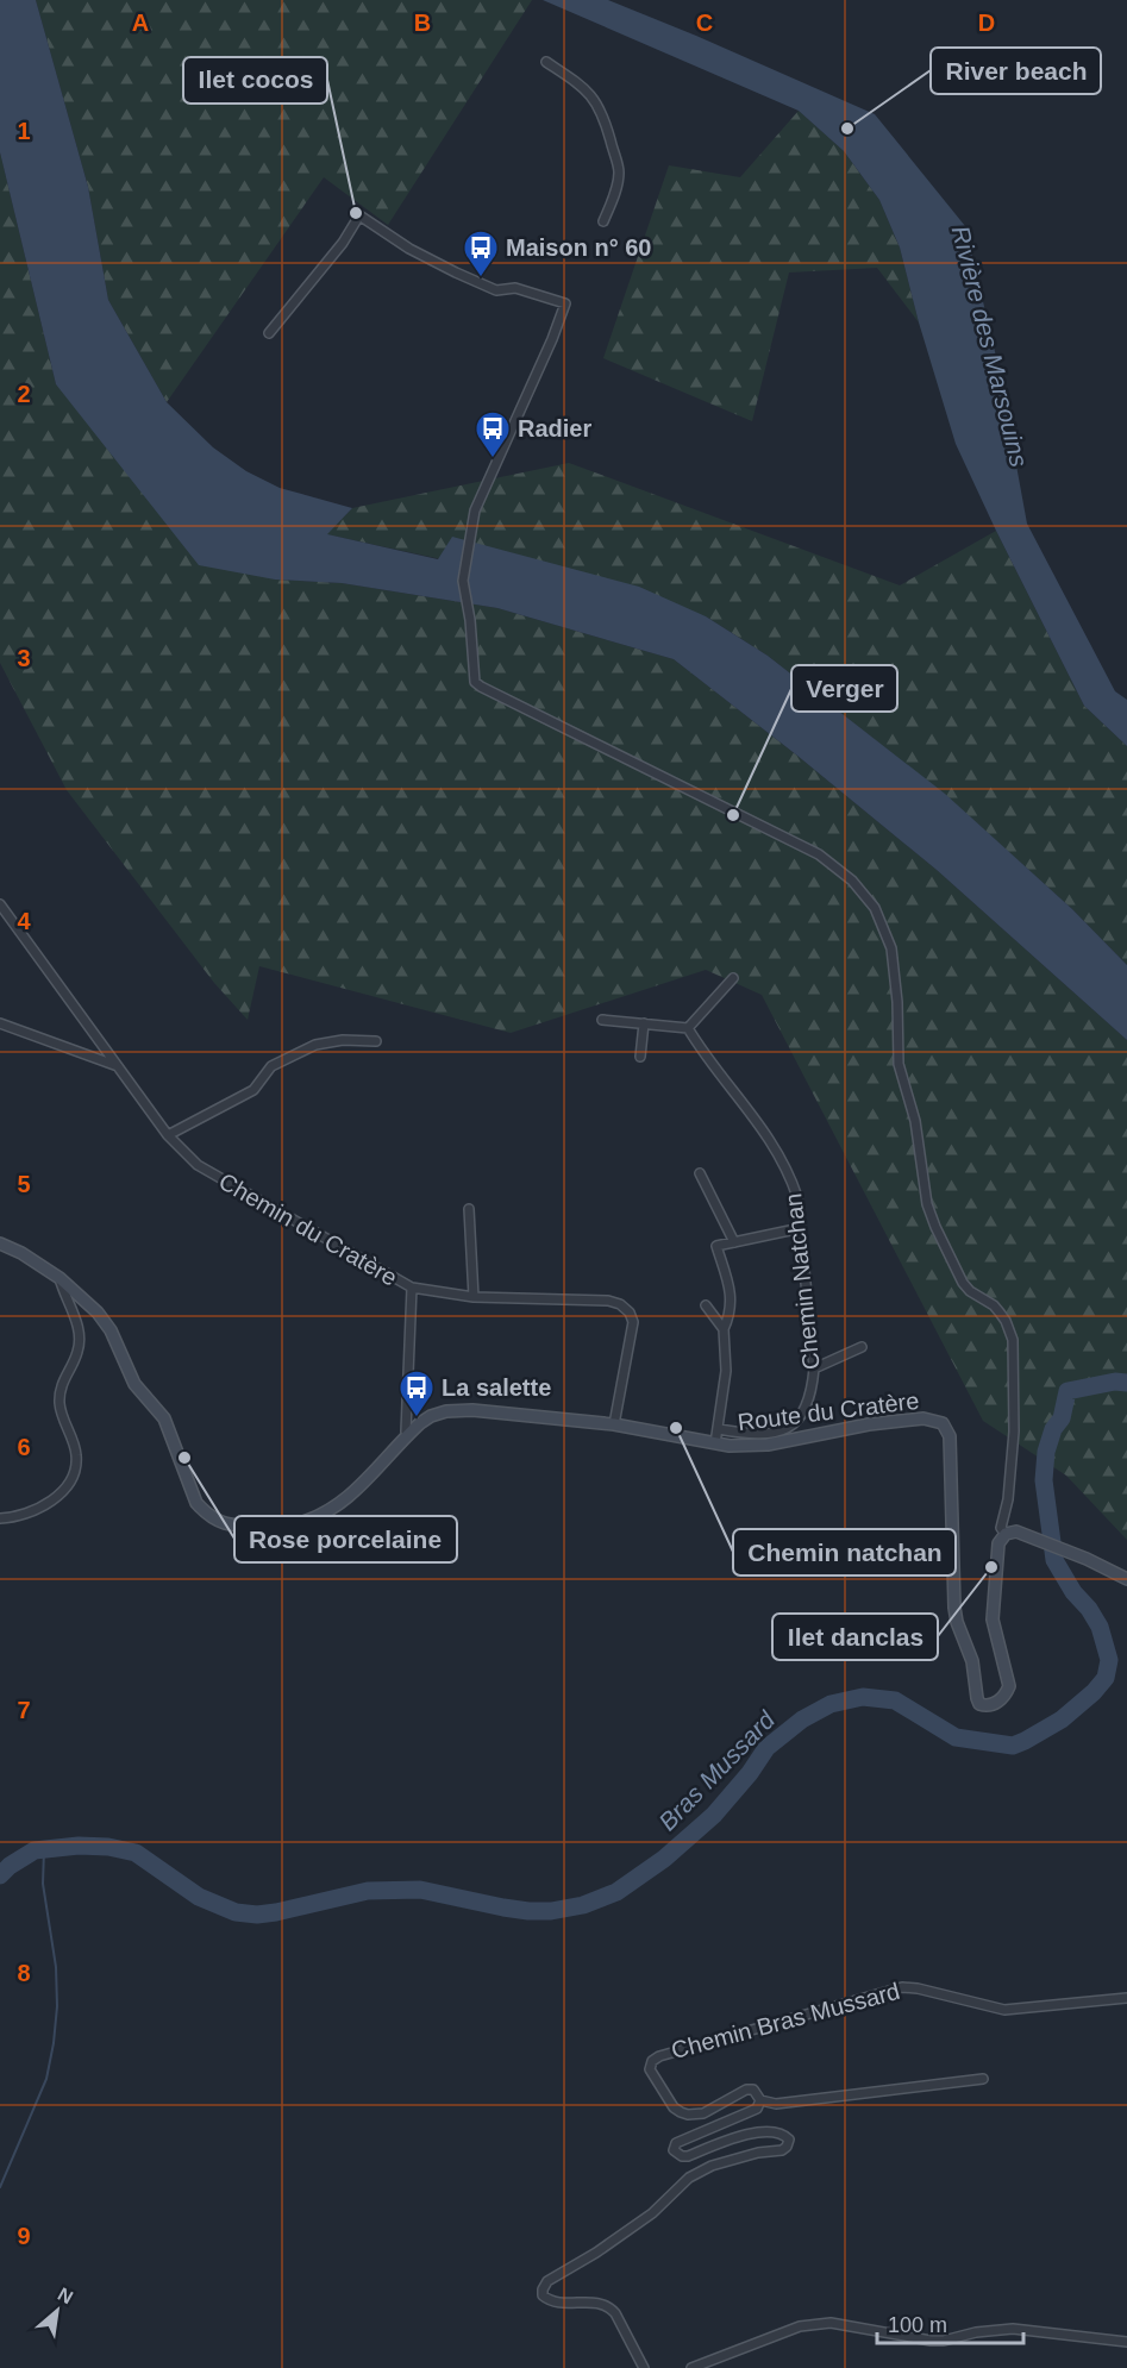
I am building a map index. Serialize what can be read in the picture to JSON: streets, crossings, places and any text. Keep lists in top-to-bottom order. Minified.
{"streets":{"street":["Chemin du Cratère","Chemin Natchan","Route du Cratère","Chemin Bras Mussard"]},"crossings":[["Chemin du Cratère","Route du Cratère"]],"water":["Rivière des Marsouins","Bras Mussard"],"places":{"other":["River beach","Ilet cocos","Verger","Chemin natchan","Rose porcelaine","Ilet danclas"],"bus stop":["Maison n° 60","Radier","La salette"]},"scale_bar":"100 m","north":"top right","grid":{"columns":["A","B","C","D"],"rows":["1","2","3","4","5","6","7","8","9"]}}
